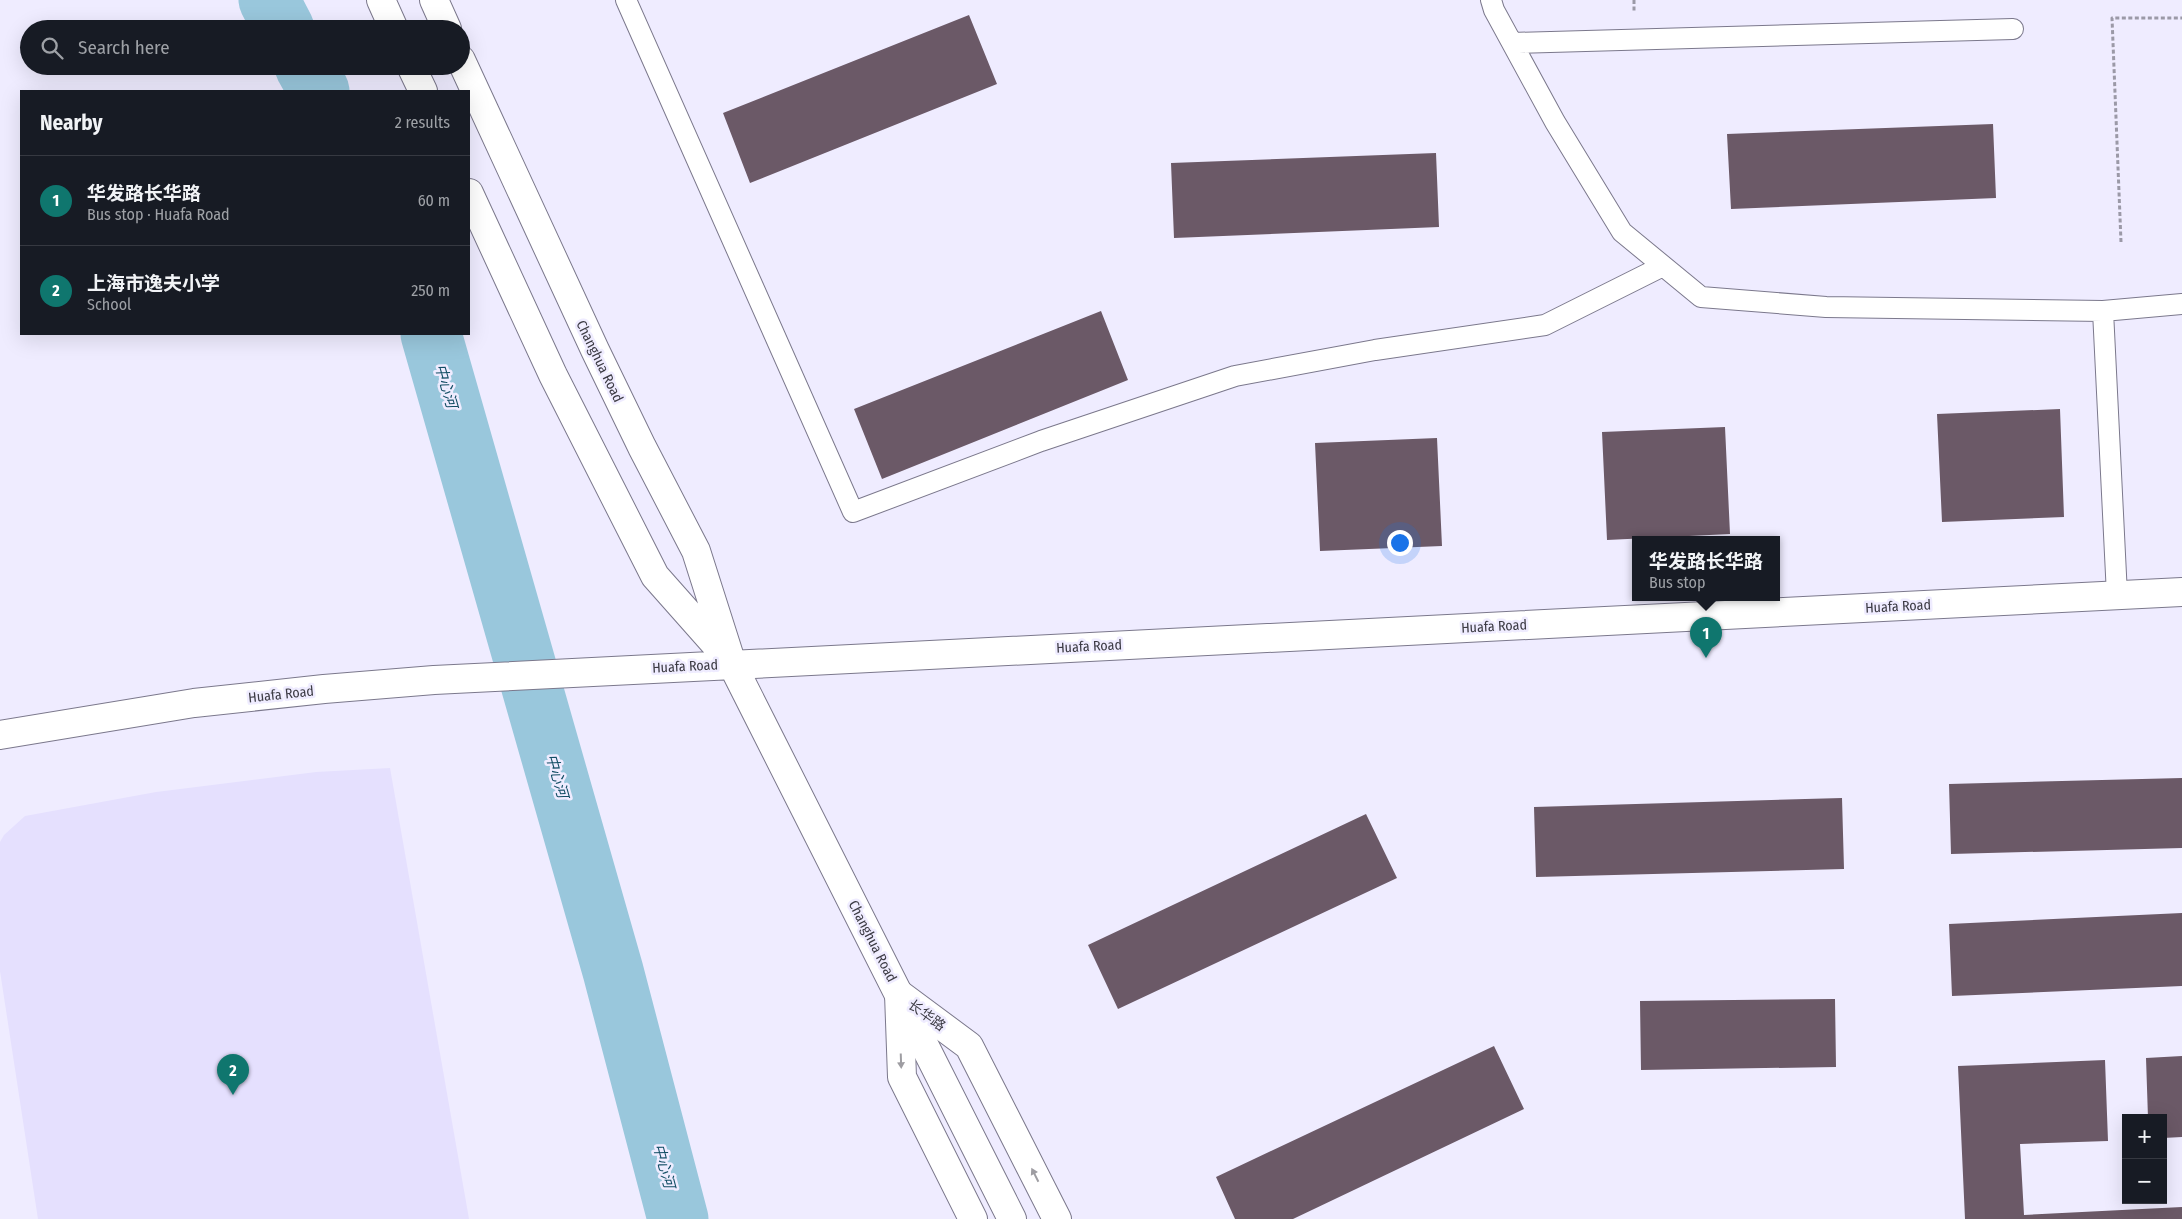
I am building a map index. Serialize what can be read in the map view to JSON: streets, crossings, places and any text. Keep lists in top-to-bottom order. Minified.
{"streets":{"street":["Changhua Road","Huafa Road","长华路"]},"crossings":[["Changhua Road","Huafa Road"],["Changhua Road","长华路"]],"water":["中心河"],"page":{"search":"Search here","heading":["Nearby","2 results"],"list":[{"mark":"1","name":"华发路长华路","note":"Bus stop · Huafa Road","value":"60 m"},{"mark":"2","name":"上海市逸夫小学","note":"School","value":"250 m"}],"popup":["华发路长华路","Bus stop"],"pins":["1","2"],"map_buttons":["+","−"]}}
